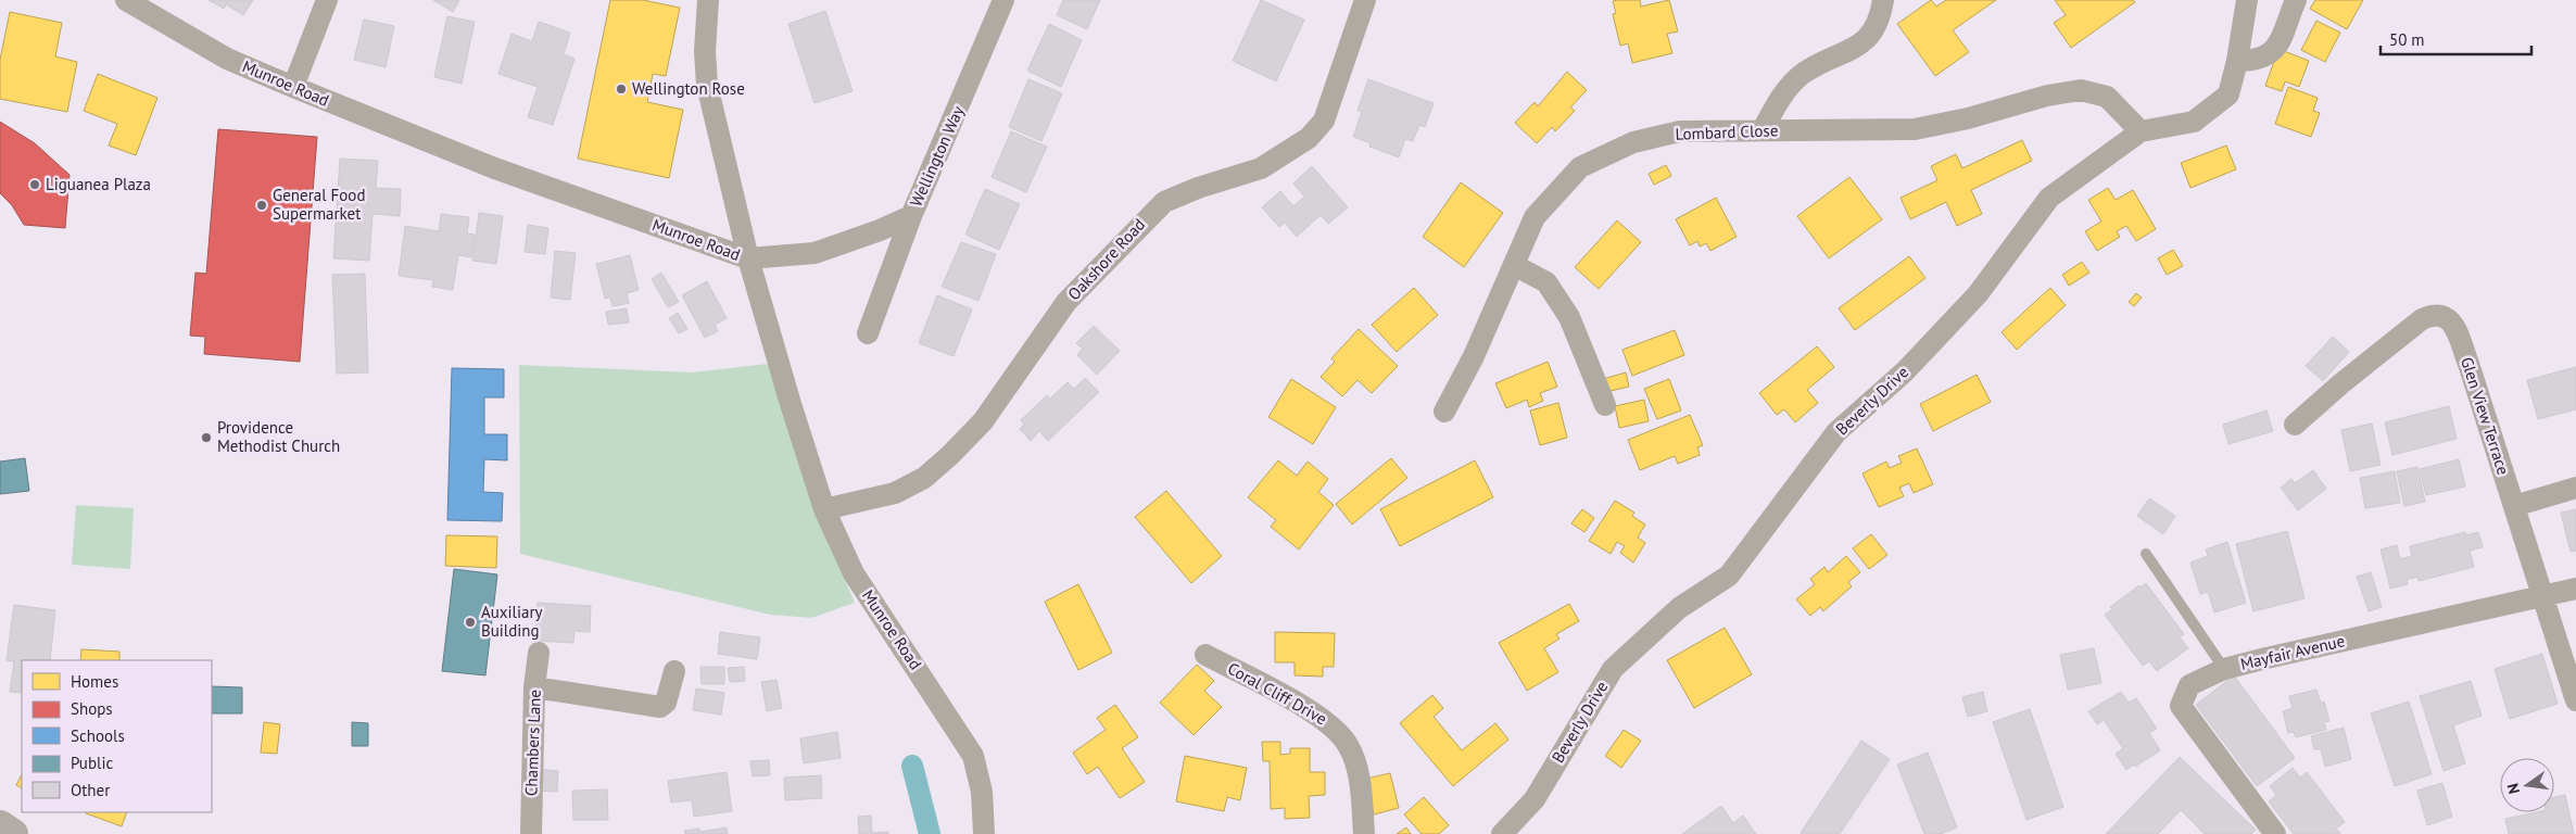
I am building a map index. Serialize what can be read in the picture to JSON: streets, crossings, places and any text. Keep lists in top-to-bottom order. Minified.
{"streets":{"street":["Munroe Road","Lombard Close","Wellington Way","Oakshore Road","Beverly Drive","Glen View Terrace","Mayfair Avenue","Coral Cliff Drive","Chambers Lane"]},"crossings":[["Munroe Road","Wellington Way"],["Munroe Road","Oakshore Road"],["Lombard Close","Beverly Drive"],["Glen View Terrace","Mayfair Avenue"]],"places":["Wellington Rose","Liguanea Plaza","General Food Supermarket","Providence Methodist Church","Auxiliary Building"],"legend":["Homes","Shops","Schools","Public","Other"],"scale_bar":"50 m","north":"left"}
